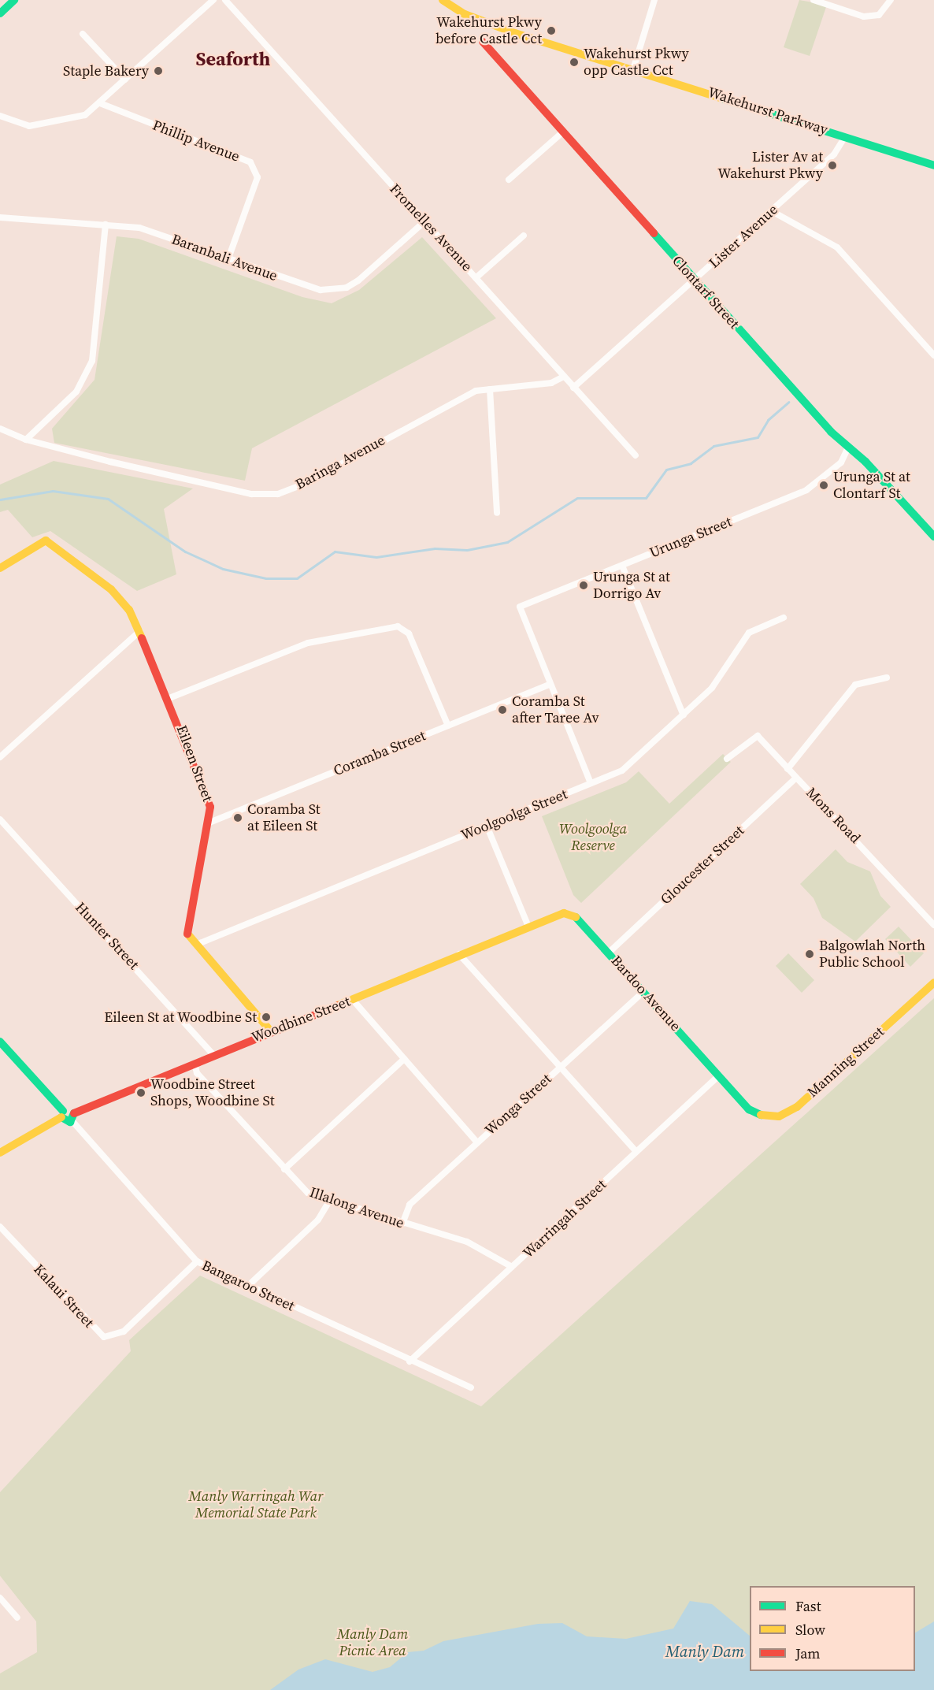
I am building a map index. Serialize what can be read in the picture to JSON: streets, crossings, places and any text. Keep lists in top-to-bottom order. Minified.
{"streets":{"street":["Wakehurst Parkway","Phillip Avenue","Fromelles Avenue","Lister Avenue","Baranbali Avenue","Clontarf Street","Baringa Avenue","Urunga Street","Coramba Street","Eileen Street","Woolgoolga Street","Mons Road","Gloucester Street","Hunter Street","Bardoo Avenue","Woodbine Street","Manning Street","Wonga Street","Illalong Avenue","Warringah Street","Bangaroo Street","Kalaui Street"]},"crossings":[["Wakehurst Parkway","Lister Avenue"],["Phillip Avenue","Baranbali Avenue"],["Fromelles Avenue","Lister Avenue"],["Fromelles Avenue","Baranbali Avenue"],["Fromelles Avenue","Baringa Avenue"],["Lister Avenue","Clontarf Street"],["Clontarf Street","Urunga Street"],["Urunga Street","Coramba Street"],["Coramba Street","Eileen Street"],["Eileen Street","Woolgoolga Street"],["Eileen Street","Woodbine Street"],["Mons Road","Gloucester Street"],["Gloucester Street","Bardoo Avenue"],["Hunter Street","Woodbine Street"],["Bardoo Avenue","Woodbine Street"],["Bardoo Avenue","Manning Street"],["Bardoo Avenue","Wonga Street"],["Bardoo Avenue","Warringah Street"],["Woodbine Street","Illalong Avenue"],["Woodbine Street","Bangaroo Street"],["Wonga Street","Illalong Avenue"],["Illalong Avenue","Warringah Street"],["Warringah Street","Bangaroo Street"],["Bangaroo Street","Kalaui Street"]],"districts":["Seaforth"],"water":["Manly Dam"],"parks":["Woolgoolga Reserve","Manly Warringah War Memorial State Park","Manly Dam Picnic Area"],"places":["Wakehurst Pkwy before Castle Cct","Wakehurst Pkwy opp Castle Cct","Staple Bakery","Lister Av at Wakehurst Pkwy","Urunga St at Clontarf St","Urunga St at Dorrigo Av","Coramba St after Taree Av","Coramba St at Eileen St","Balgowlah North Public School","Eileen St at Woodbine St","Woodbine Street Shops, Woodbine St"],"legend":["Fast","Slow","Jam"]}
